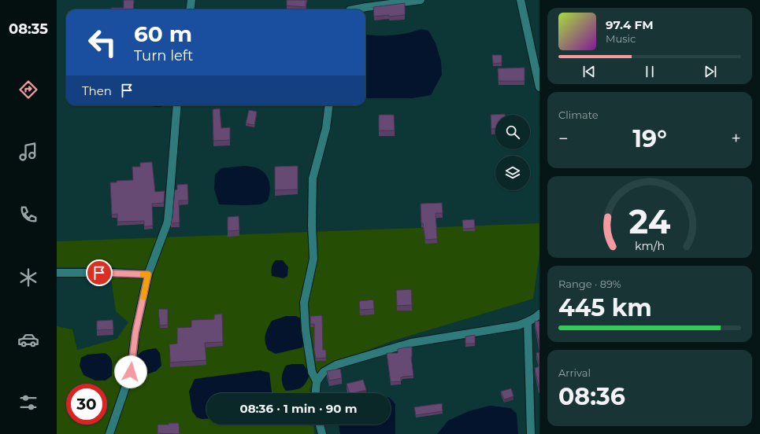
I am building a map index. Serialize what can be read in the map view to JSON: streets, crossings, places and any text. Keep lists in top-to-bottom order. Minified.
{"page":{"tabs":"08:35","turn":["60 m","Turn left"],"song":["97.4 FM","Music"],"then":"Then","tile":["Climate",["Range · 89%","445 km"],["Arrival","08:36"]],"heat":["−","19°","+"],"limit":"30","trip":"08:36 · 1 min · 90 m","gauge":["24","km/h"]}}
